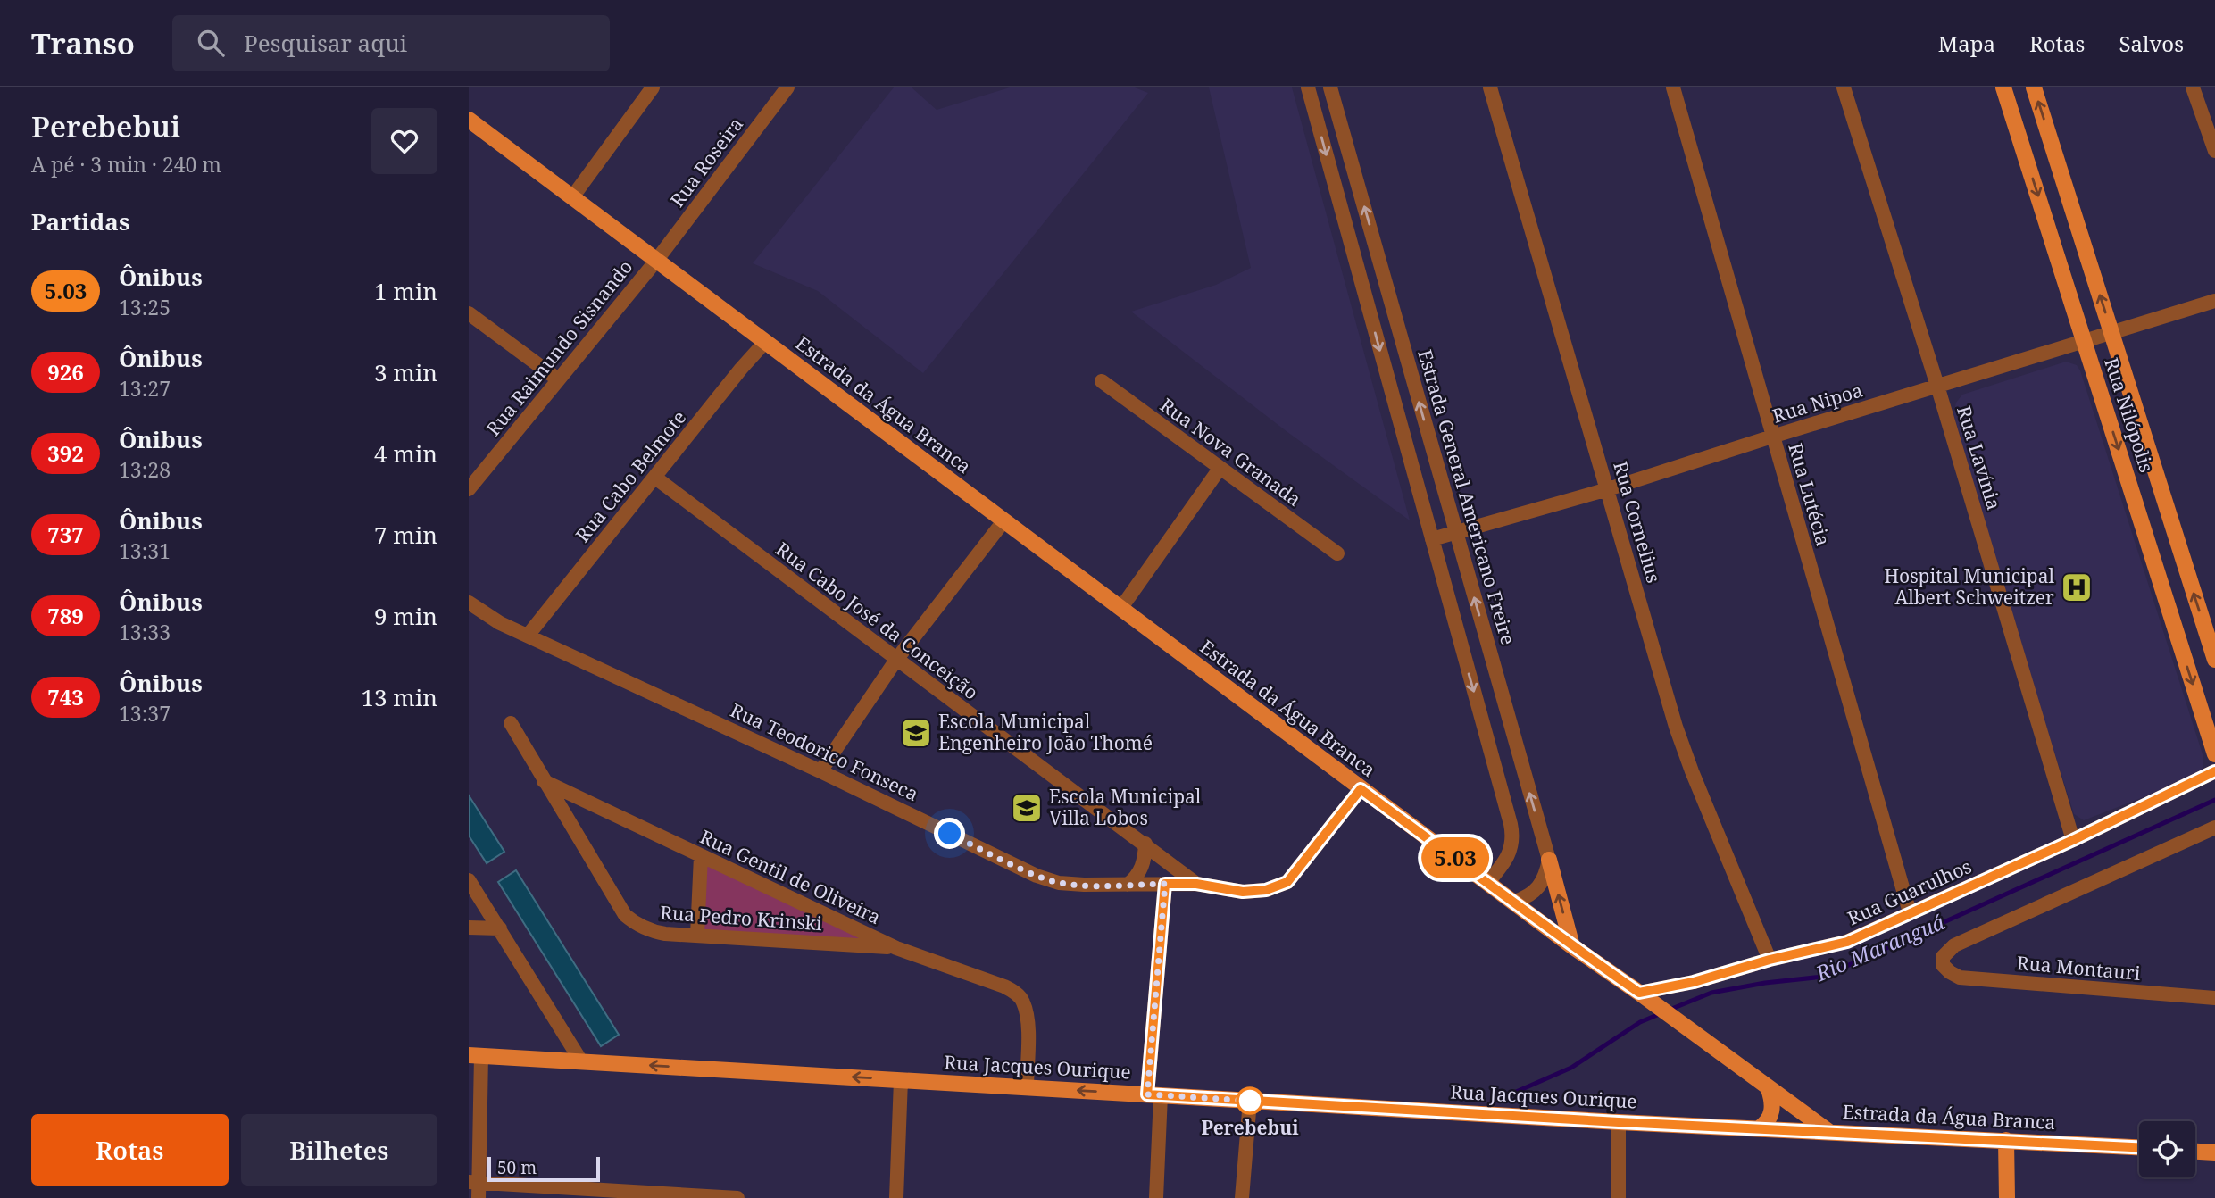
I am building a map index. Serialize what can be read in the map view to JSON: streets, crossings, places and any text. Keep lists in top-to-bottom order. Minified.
{"streets":{"main road":["Estrada da Água Branca","Rua Nilópolis","Rua Jacques Ourique"],"street":["Rua Roseira","Rua Raimundo Sisnando","Rua Nipoa","Rua Nova Granada","Rua Lavínia","Rua Cabo Belmote","Rua Lutécia","Estrada General Americano Freire","Rua Cornelius","Rua Cabo José da Conceição","Rua Teodorico Fonseca","Rua Gentil de Oliveira","Rua Guarulhos","Rua Pedro Krinski","Rua Montauri"]},"crossings":[["Rua Roseira","Rua Raimundo Sisnando"],["Rua Roseira","Estrada da Água Branca"],["Rua Raimundo Sisnando","Estrada da Água Branca"],["Rua Nipoa","Rua Nilópolis"],["Rua Nipoa","Rua Lavínia"],["Rua Nipoa","Rua Lutécia"],["Rua Nipoa","Estrada General Americano Freire"],["Rua Nipoa","Rua Cornelius"],["Estrada da Água Branca","Rua Cabo Belmote"],["Estrada da Água Branca","Rua Teodorico Fonseca"],["Estrada da Água Branca","Rua Guarulhos"],["Estrada da Água Branca","Rua Jacques Ourique"],["Rua Lavínia","Rua Guarulhos"],["Rua Cabo Belmote","Rua Cabo José da Conceição"],["Rua Cabo Belmote","Rua Teodorico Fonseca"],["Rua Lutécia","Rua Guarulhos"],["Rua Cornelius","Rua Guarulhos"],["Rua Cabo José da Conceição","Rua Teodorico Fonseca"],["Rua Gentil de Oliveira","Rua Pedro Krinski"],["Rua Gentil de Oliveira","Rua Jacques Ourique"]],"water":["Rio Maranguá"],"places":{"hospital":["Hospital Municipal Albert Schweitzer"],"school or university":["Escola Municipal Engenheiro João Thomé","Escola Municipal Villa Lobos"],"other":["Perebebui"]},"lines":["bus line 5.03"],"scale_bar":"50 m","page":{"header":"Transo","search":"Pesquisar aqui","nav":["Mapa","Rotas","Salvos"],"heading":[["Perebebui","A pé · 3 min · 240 m"],"Partidas"],"on_map":"5.03","list":[{"mark":"5.03","name":"Ônibus","note":"13:25","value":"1 min"},{"mark":"926","name":"Ônibus","note":"13:27","value":"3 min"},{"mark":"392","name":"Ônibus","note":"13:28","value":"4 min"},{"mark":"737","name":"Ônibus","note":"13:31","value":"7 min"},{"mark":"789","name":"Ônibus","note":"13:33","value":"9 min"},{"mark":"743","name":"Ônibus","note":"13:37","value":"13 min"}],"buttons":["Rotas","Bilhetes"],"scale":"50 m"}}
